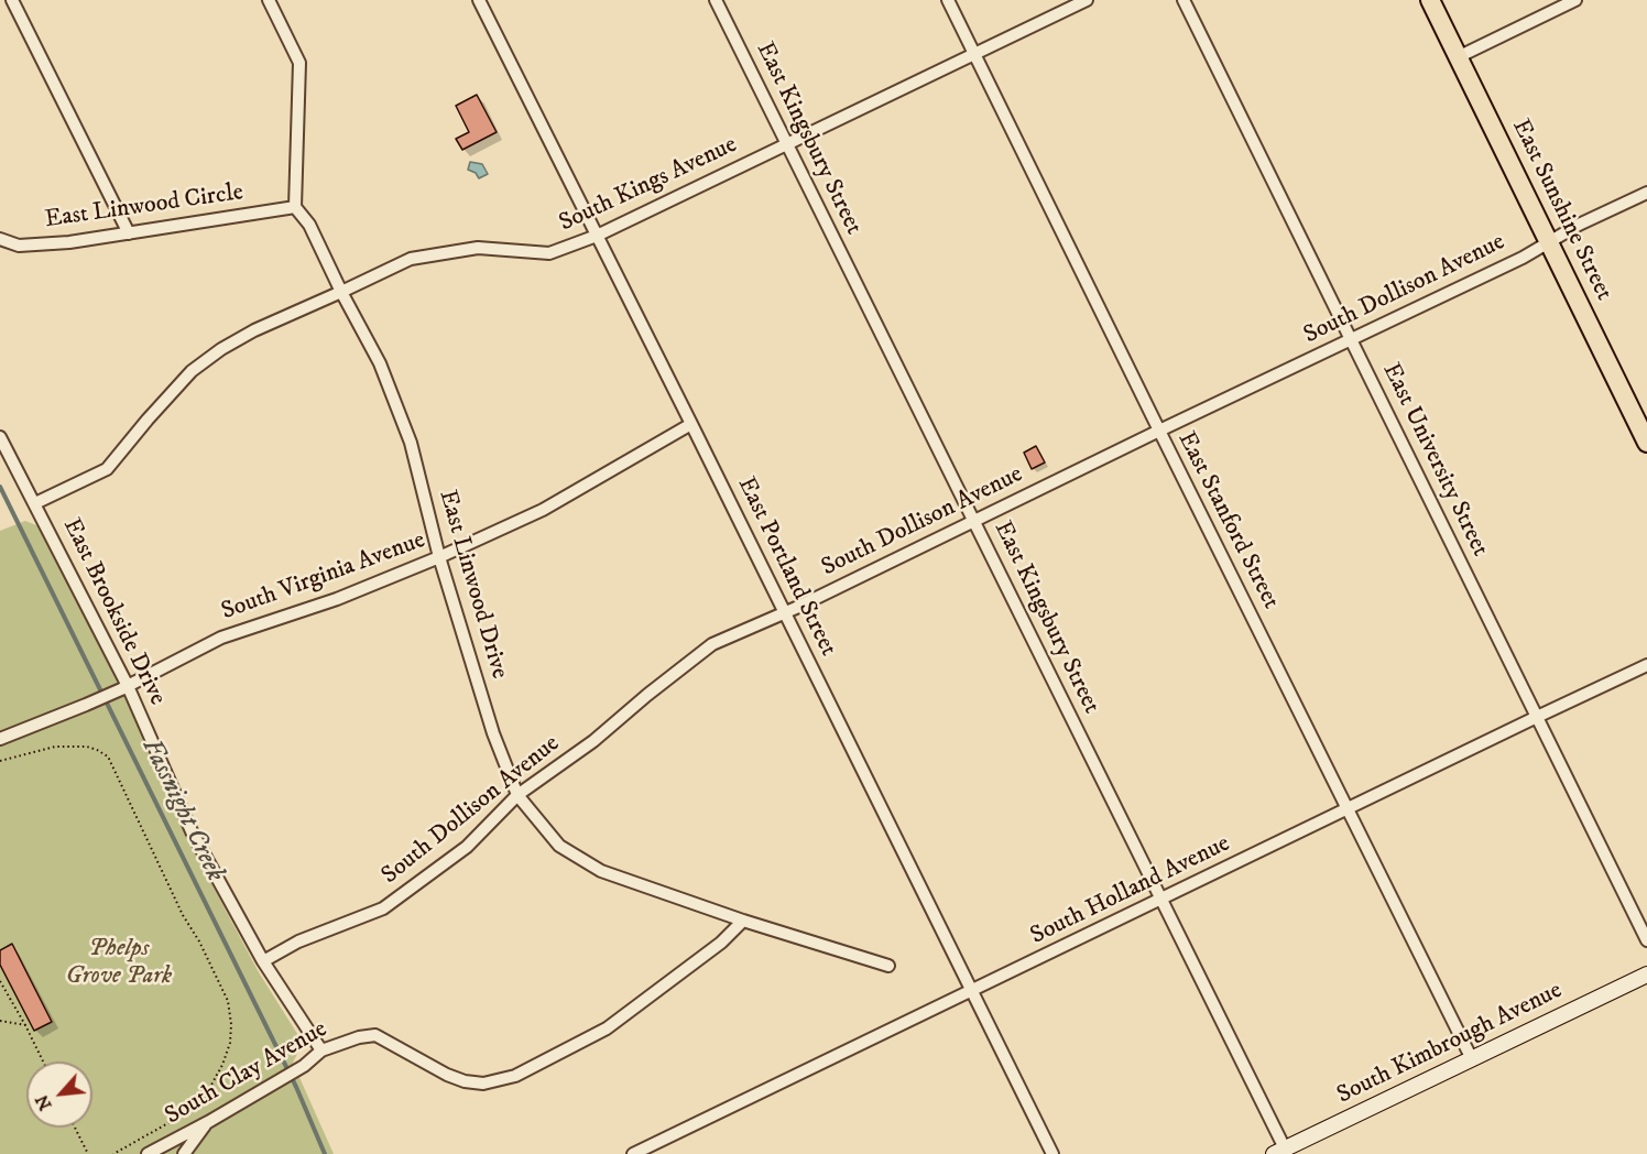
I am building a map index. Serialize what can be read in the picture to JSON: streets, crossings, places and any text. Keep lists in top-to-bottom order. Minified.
{"streets":{"main road":["East Sunshine Street","South Kimbrough Avenue"],"street":["East Kingsbury Street","South Kings Avenue","East Linwood Circle","South Dollison Avenue","East University Street","East Stanford Street","East Portland Street","South Virginia Avenue","East Linwood Drive","East Brookside Drive","South Holland Avenue","South Clay Avenue"]},"crossings":[["East Kingsbury Street","South Kings Avenue"],["East Kingsbury Street","South Dollison Avenue"],["East Kingsbury Street","South Holland Avenue"],["East Kingsbury Street","South Kimbrough Avenue"],["South Kings Avenue","East Stanford Street"],["South Kings Avenue","East Portland Street"],["South Kings Avenue","East Linwood Drive"],["South Kings Avenue","East Brookside Drive"],["East Linwood Circle","East Linwood Drive"],["East Sunshine Street","South Dollison Avenue"],["South Dollison Avenue","East University Street"],["South Dollison Avenue","East Stanford Street"],["South Dollison Avenue","East Portland Street"],["South Dollison Avenue","East Linwood Drive"],["South Dollison Avenue","East Brookside Drive"],["East University Street","South Holland Avenue"],["East Stanford Street","South Holland Avenue"],["East Stanford Street","South Kimbrough Avenue"],["East Portland Street","South Virginia Avenue"],["East Portland Street","South Holland Avenue"],["South Virginia Avenue","East Linwood Drive"],["South Virginia Avenue","East Brookside Drive"],["East Linwood Drive","South Clay Avenue"],["East Brookside Drive","South Clay Avenue"]],"water":["Fassnight Creek"],"parks":["Phelps Grove Park"],"north":"bottom left"}
